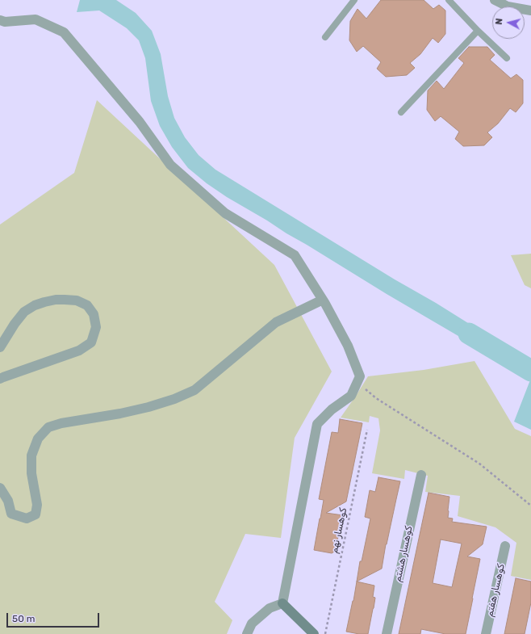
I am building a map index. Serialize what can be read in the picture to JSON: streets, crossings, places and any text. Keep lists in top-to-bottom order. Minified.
{"streets":{"street":["کوهسار هشتم","کوهسار هفتم"],"path":["کوهسار نهم"]},"scale_bar":"50 m","north":"left"}
